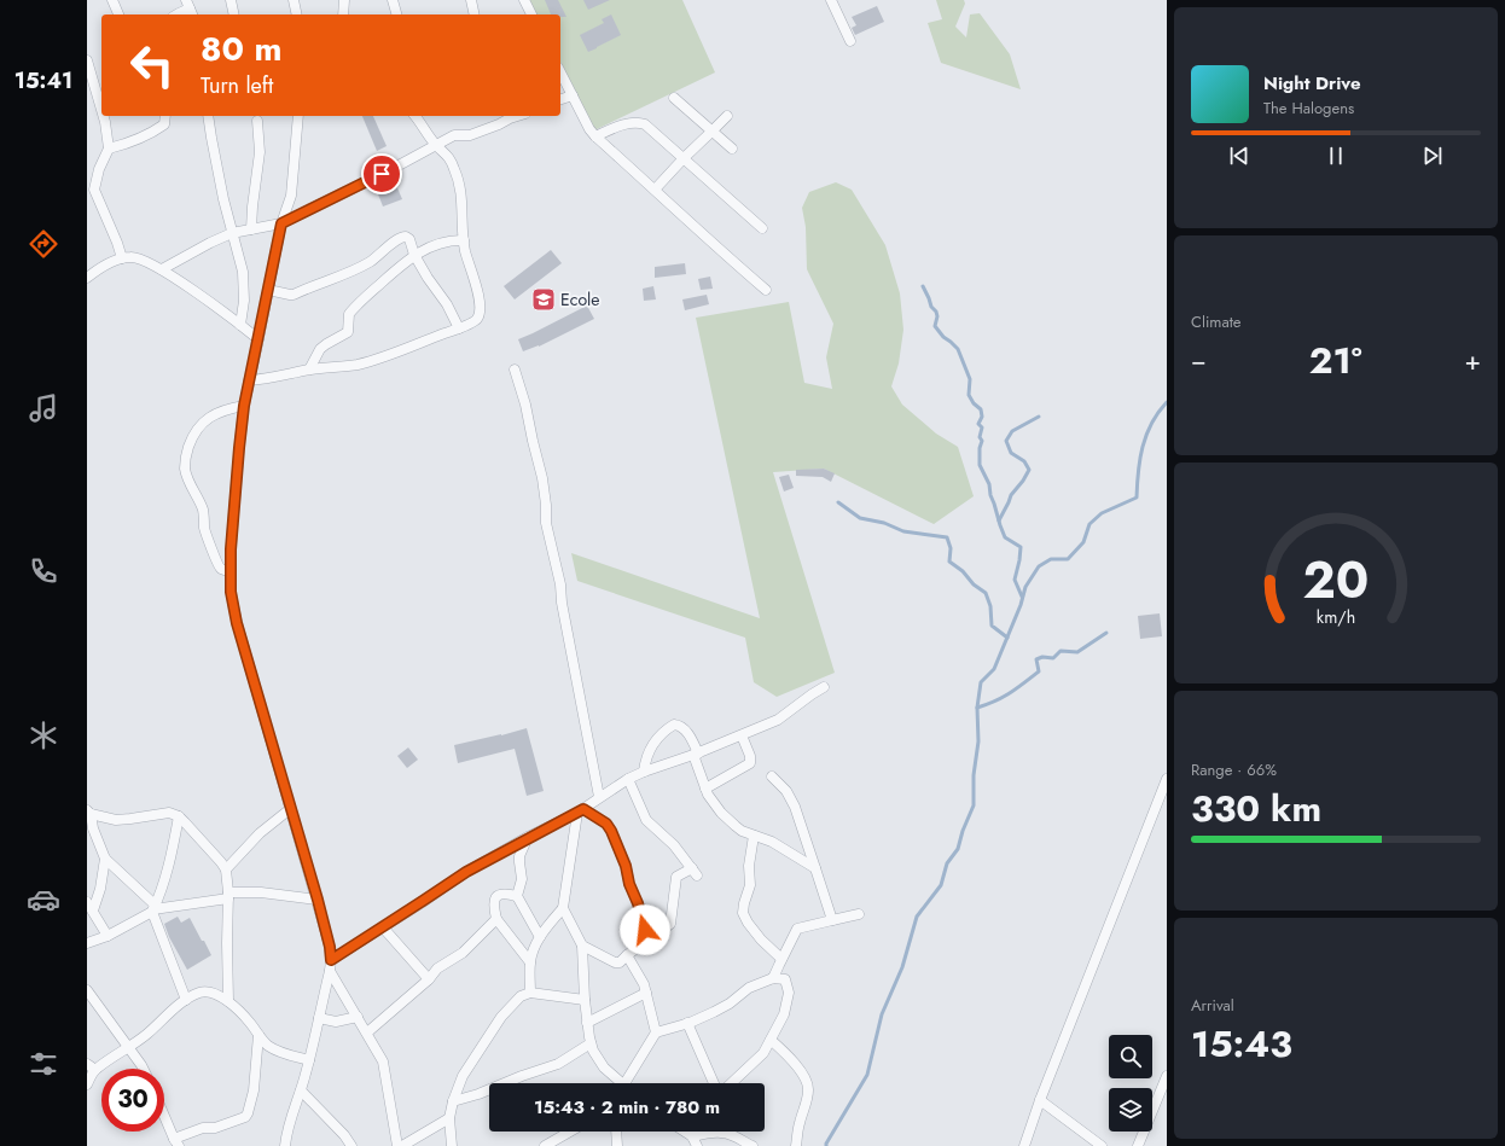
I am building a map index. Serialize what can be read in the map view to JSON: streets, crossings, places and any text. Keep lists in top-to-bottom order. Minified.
{"places":{"school or university":["Ecole"]},"page":{"tabs":"15:41","turn":["80 m","Turn left"],"song":["Night Drive","The Halogens"],"tile":["Climate",["Range · 66%","330 km"],["Arrival","15:43"]],"heat":["−","21°","+"],"limit":"30","trip":"15:43 · 2 min · 780 m","gauge":["20","km/h"]}}
